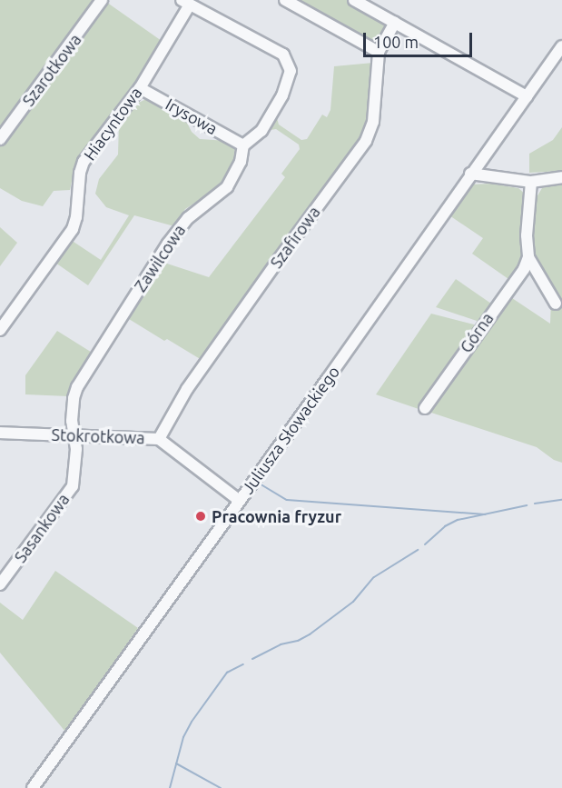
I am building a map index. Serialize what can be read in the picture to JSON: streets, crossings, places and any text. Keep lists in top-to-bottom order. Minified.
{"streets":{"street":["Szarotkowa","Irysowa","Hiacyntowa","Szafirowa","Zawilcowa","Górna","Juliusza Słowackiego","Stokrotkowa","Sasankowa"]},"crossings":[["Irysowa","Hiacyntowa"],["Irysowa","Zawilcowa"],["Szafirowa","Stokrotkowa"],["Zawilcowa","Stokrotkowa"],["Zawilcowa","Sasankowa"],["Juliusza Słowackiego","Stokrotkowa"],["Stokrotkowa","Sasankowa"]],"places":["Pracownia fryzur"],"scale_bar":"100 m"}
